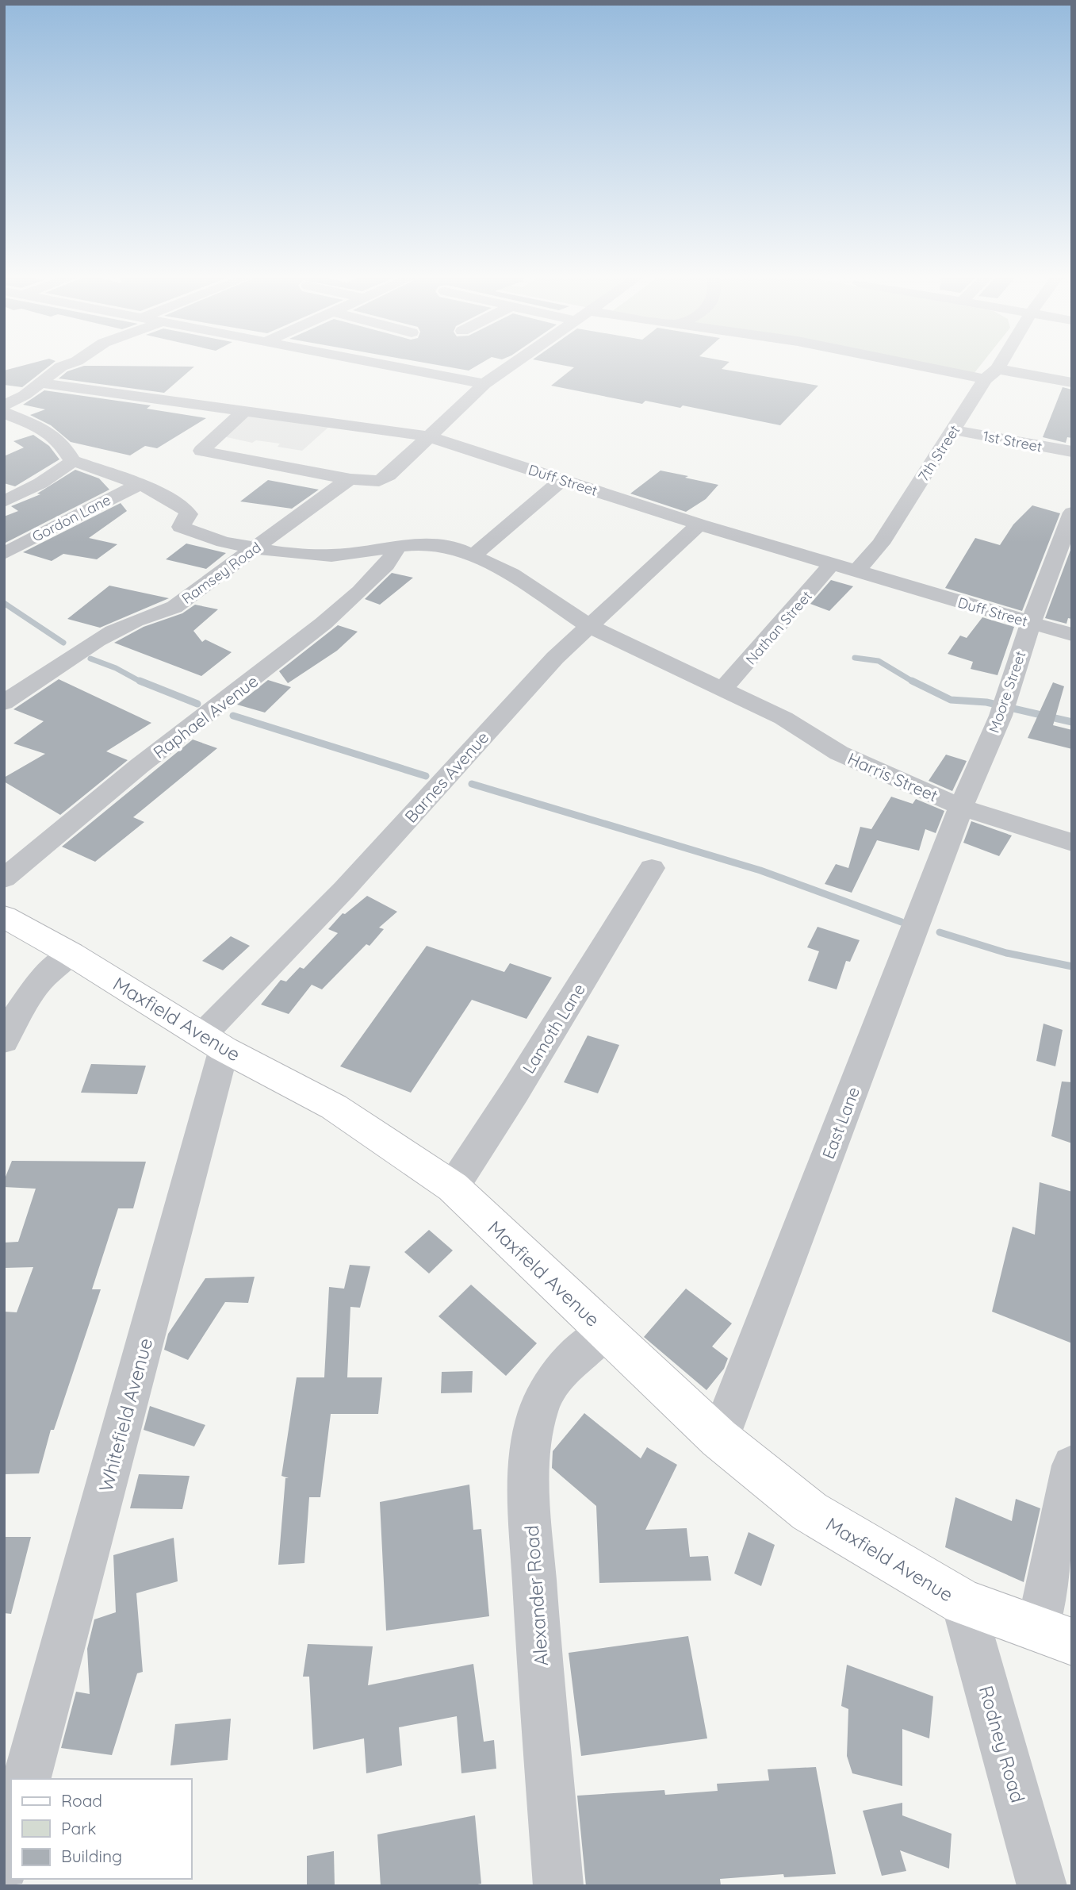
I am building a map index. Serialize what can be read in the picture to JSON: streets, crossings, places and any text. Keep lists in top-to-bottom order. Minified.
{"streets":{"main road":["Maxfield Avenue"],"street":["1st Street","7th Street","Duff Street","Gordon Lane","Ramsey Road","Nathan Street","Moore Street","Raphael Avenue","Barnes Avenue","Harris Street","Lamoth Lane","East Lane","Whitefield Avenue","Alexander Road","Rodney Road"]},"crossings":[["1st Street","7th Street"],["7th Street","Duff Street"],["Duff Street","Nathan Street"],["Duff Street","Moore Street"],["Duff Street","Barnes Avenue"],["Nathan Street","Harris Street"],["Moore Street","Harris Street"],["Moore Street","East Lane"],["Barnes Avenue","Maxfield Avenue"],["Barnes Avenue","Whitefield Avenue"],["Harris Street","East Lane"],["Maxfield Avenue","Lamoth Lane"],["Maxfield Avenue","East Lane"],["Maxfield Avenue","Whitefield Avenue"],["Maxfield Avenue","Alexander Road"],["Maxfield Avenue","Rodney Road"]],"legend":["Road","Park","Building"]}
